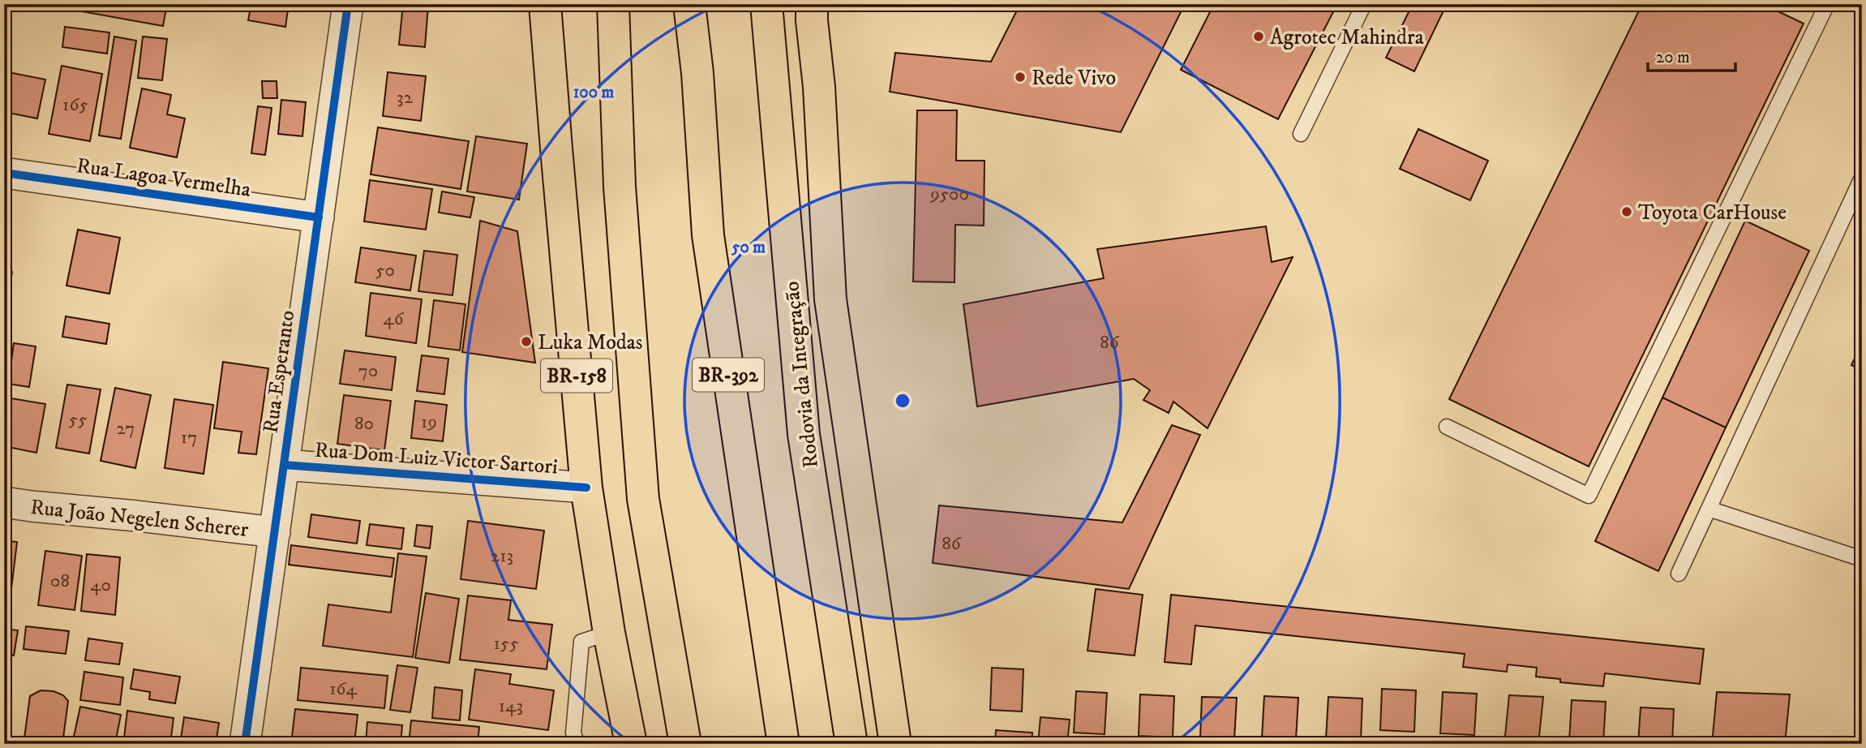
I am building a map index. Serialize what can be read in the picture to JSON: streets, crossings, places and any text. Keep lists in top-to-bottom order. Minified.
{"streets":{"highway":["BR-392","Rodovia da Integração","BR-158"],"street":["Rua Lagoa Vermelha","Rua Esperanto","Rua Dom Luiz Victor Sartori","Rua João Negelen Scherer"]},"crossings":[["Rua Lagoa Vermelha","Rua Esperanto"],["Rua Esperanto","Rua Dom Luiz Victor Sartori"],["Rua Esperanto","Rua João Negelen Scherer"],["BR-158","Rua Dom Luiz Victor Sartori"]],"places":["Agrotec Mahindra","Rede Vivo","Toyota CarHouse","Luka Modas"],"house_numbers":["32","165","9500","50","46","86","70","55","19","80","27","17","86","213","08","40","155","164","143"],"scale_bar":"20 m","rings":["100 m","50 m"]}
